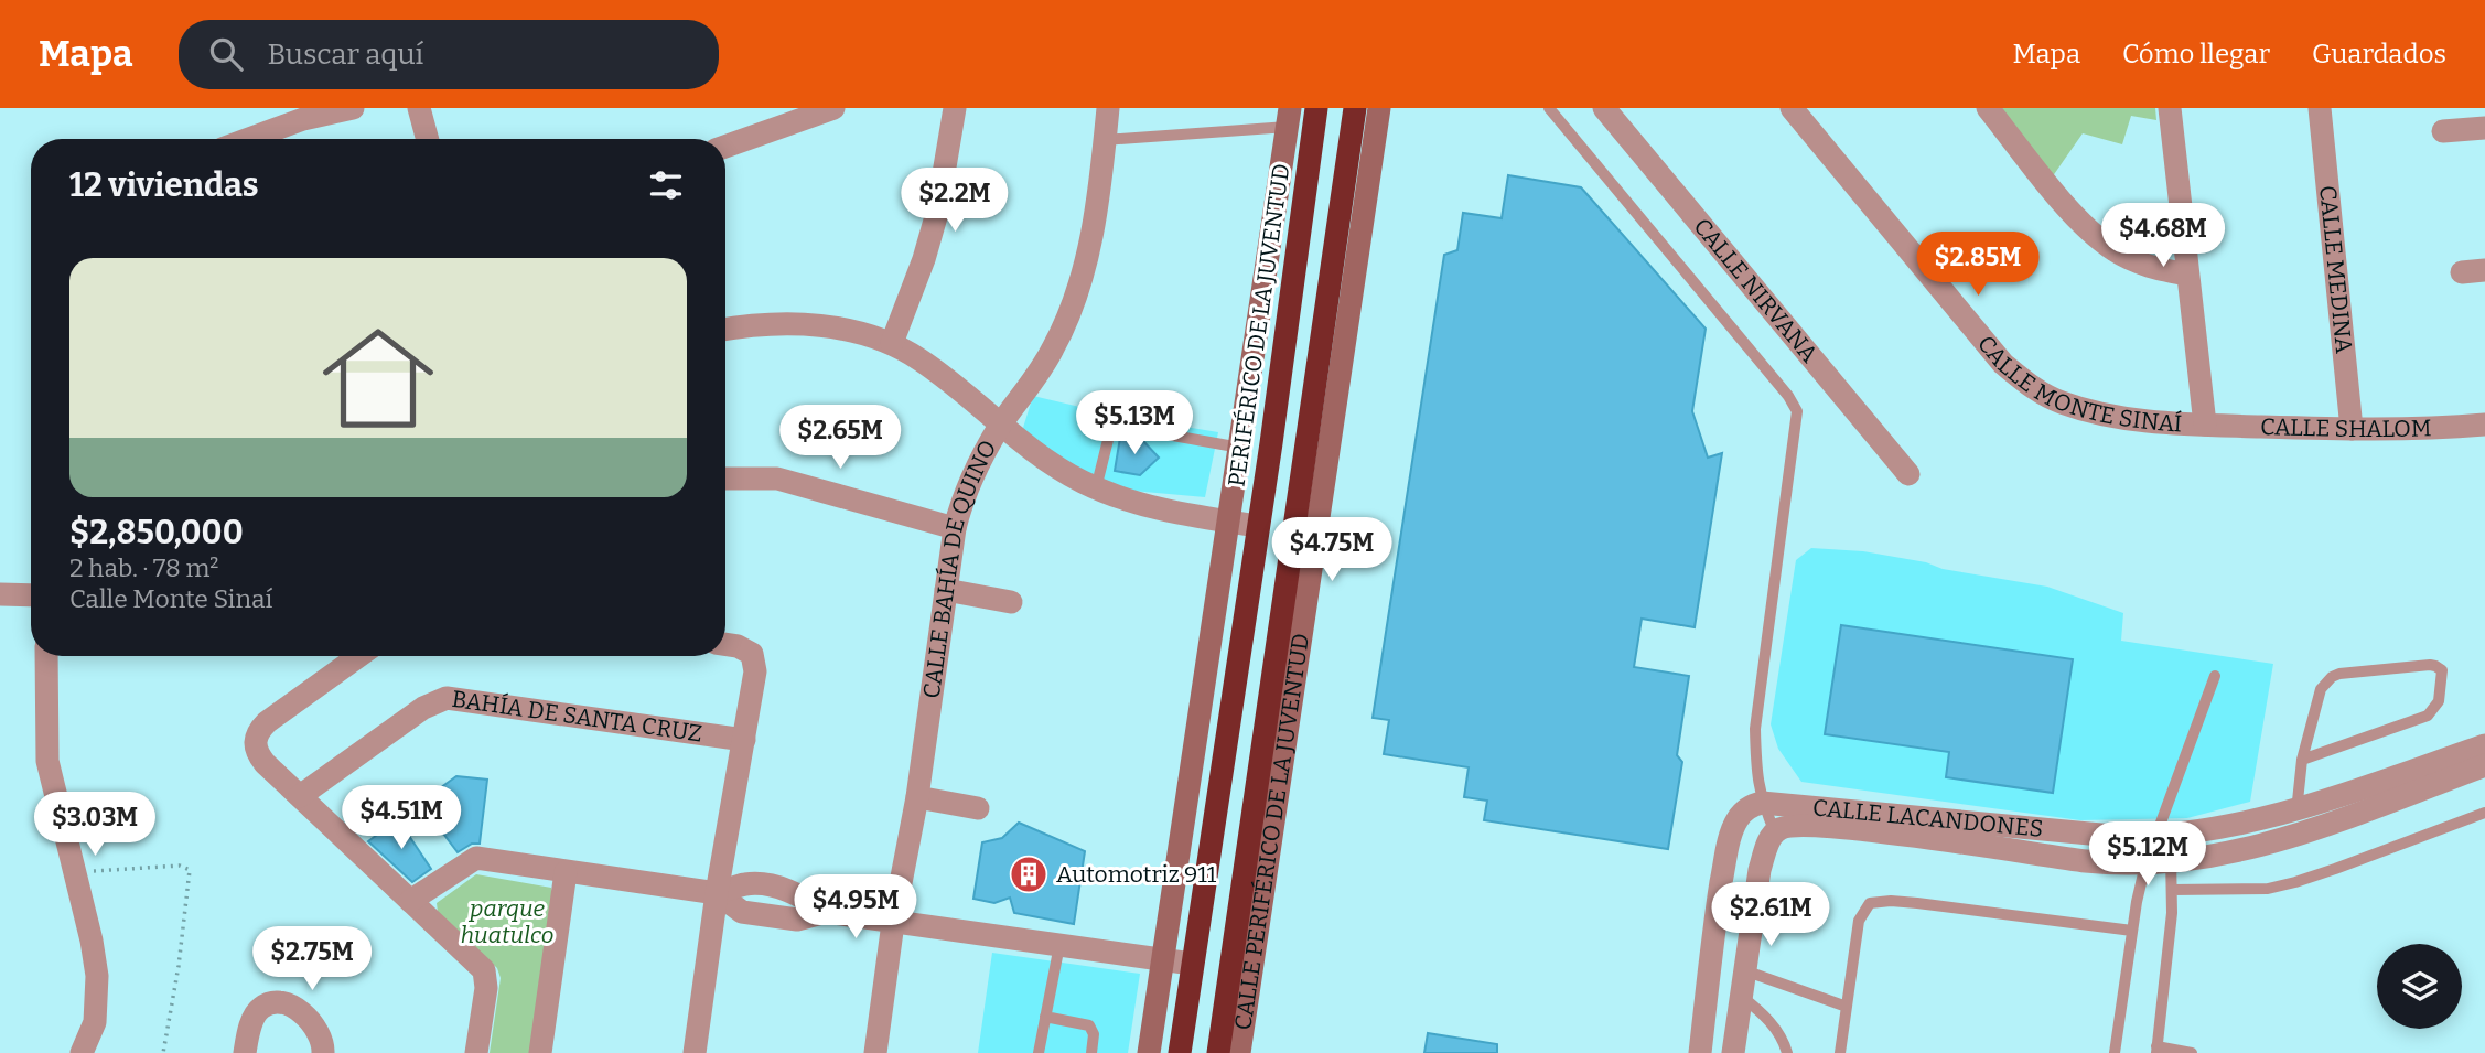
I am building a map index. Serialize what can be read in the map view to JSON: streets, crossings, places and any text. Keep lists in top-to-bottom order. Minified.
{"streets":{"highway":["PERIFÉRICO DE LA JUVENTUD"],"main road":["CALLE PERIFÉRICO DE LA JUVENTUD"],"street":["CALLE MEDINA","CALLE NIRVANA","CALLE MONTE SINAÍ","CALLE SHALOM","CALLE BAHÍA DE QUINO","BAHÍA DE SANTA CRUZ","CALLE LACANDONES"]},"crossings":[["CALLE MEDINA","CALLE SHALOM"],["CALLE MONTE SINAÍ","CALLE SHALOM"]],"parks":["parque huatulco"],"places":{"building":["Automotriz 911"]},"page":{"header":"Mapa","search":"Buscar aquí","nav":["Mapa","Cómo llegar","Guardados"],"heading":"12 viviendas","price":["$2.2M","$4.68M","$2.85M","$5.13M","$2.65M","$4.75M","$4.51M","$3.03M","$5.12M","$4.95M","$2.61M","$2.75M"],"list":[{"name":"$2,850,000","note":"2 hab. · 78 m² · Calle Monte Sinaí"}]}}
